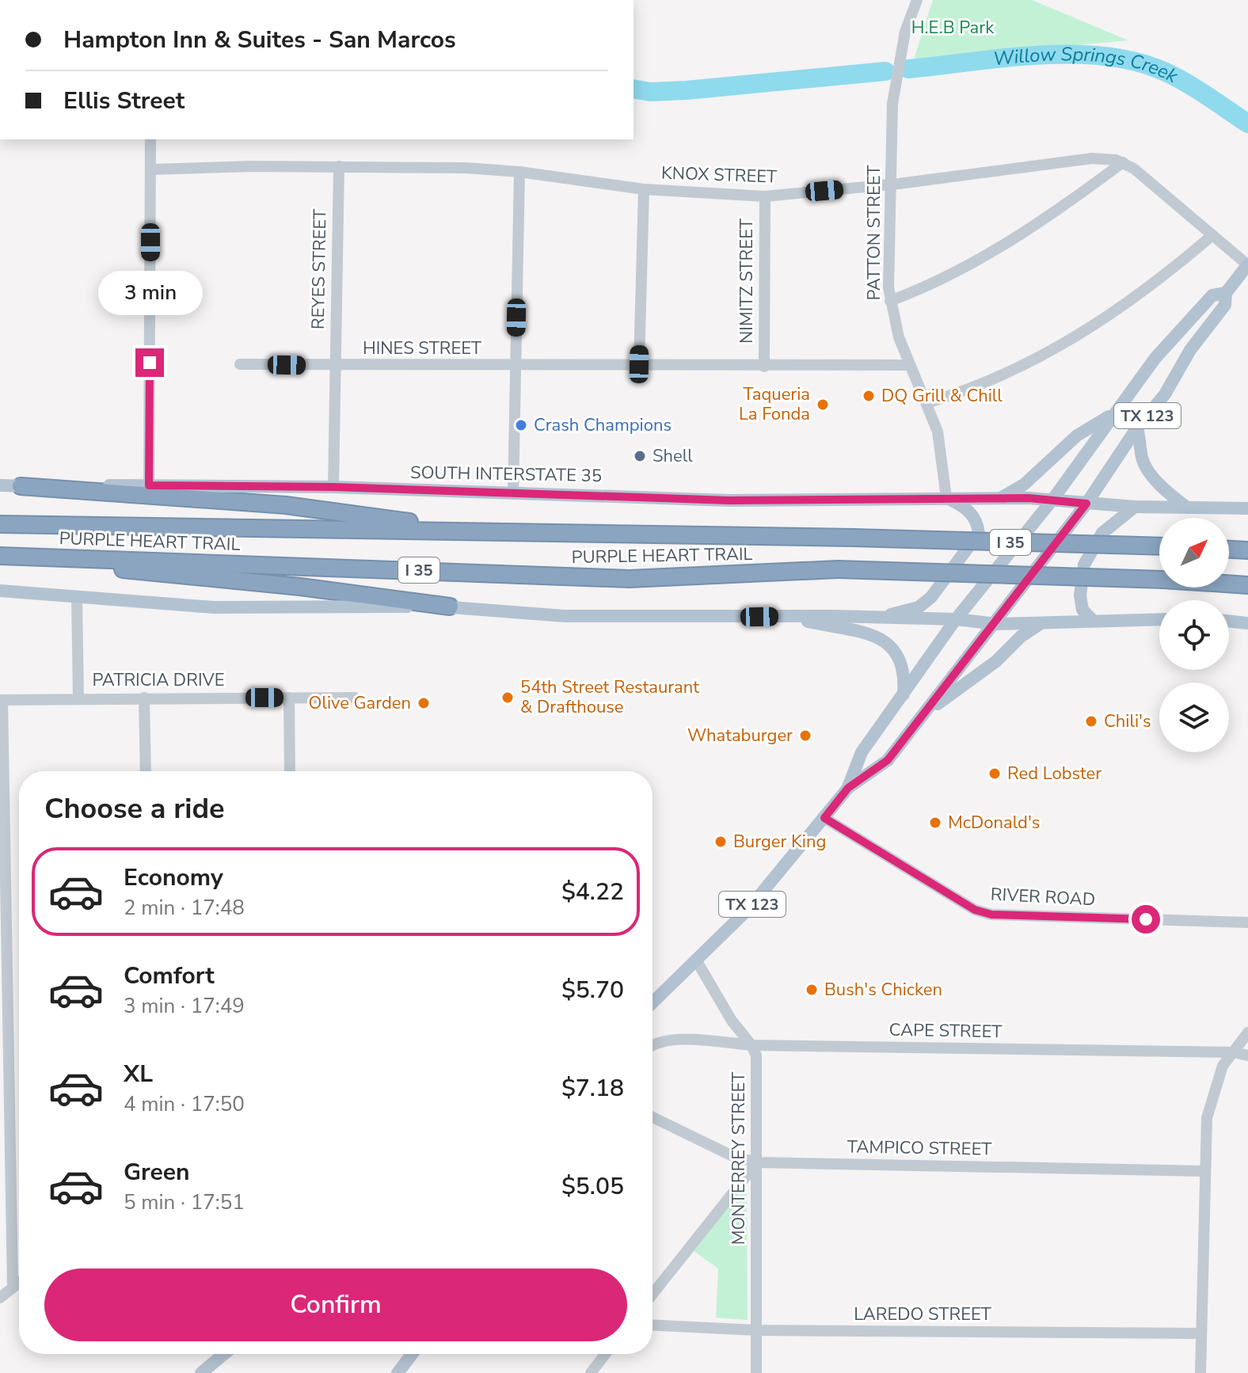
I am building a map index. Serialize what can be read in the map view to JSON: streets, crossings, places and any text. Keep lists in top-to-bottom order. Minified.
{"streets":{"highway":["PURPLE HEART TRAIL","I 35"],"main road":["TX 123","SOUTH INTERSTATE 35"],"street":["KNOX STREET","PATTON STREET","REYES STREET","NIMITZ STREET","HINES STREET","PATRICIA DRIVE","RIVER ROAD","CAPE STREET","TAMPICO STREET","MONTERREY STREET","LAREDO STREET"]},"crossings":[["KNOX STREET","PATTON STREET"],["KNOX STREET","REYES STREET"],["KNOX STREET","NIMITZ STREET"],["PATTON STREET","HINES STREET"],["PATTON STREET","SOUTH INTERSTATE 35"],["REYES STREET","HINES STREET"],["REYES STREET","SOUTH INTERSTATE 35"],["NIMITZ STREET","HINES STREET"],["TX 123","SOUTH INTERSTATE 35"],["TX 123","RIVER ROAD"],["TX 123","MONTERREY STREET"],["CAPE STREET","MONTERREY STREET"],["TAMPICO STREET","MONTERREY STREET"],["MONTERREY STREET","LAREDO STREET"]],"water":["Willow Springs Creek"],"parks":["H.E.B Park"],"places":["DQ Grill & Chill","Taqueria La Fonda","Crash Champions","Shell","54th Street Restaurant & Drafthouse","Olive Garden","Chili's","Whataburger","Red Lobster","McDonald's","Burger King","Bush's Chicken"],"north":"top right","page":{"banner":["Hampton Inn & Suites - San Marcos","Ellis Street"],"bubble":"3 min","heading":"Choose a ride","list":[{"name":"Economy","note":"2 min · 17:48","value":"$4.22"},{"name":"Comfort","note":"3 min · 17:49","value":"$5.70"},{"name":"XL","note":"4 min · 17:50","value":"$7.18"},{"name":"Green","note":"5 min · 17:51","value":"$5.05"}],"buttons":"Confirm"}}
